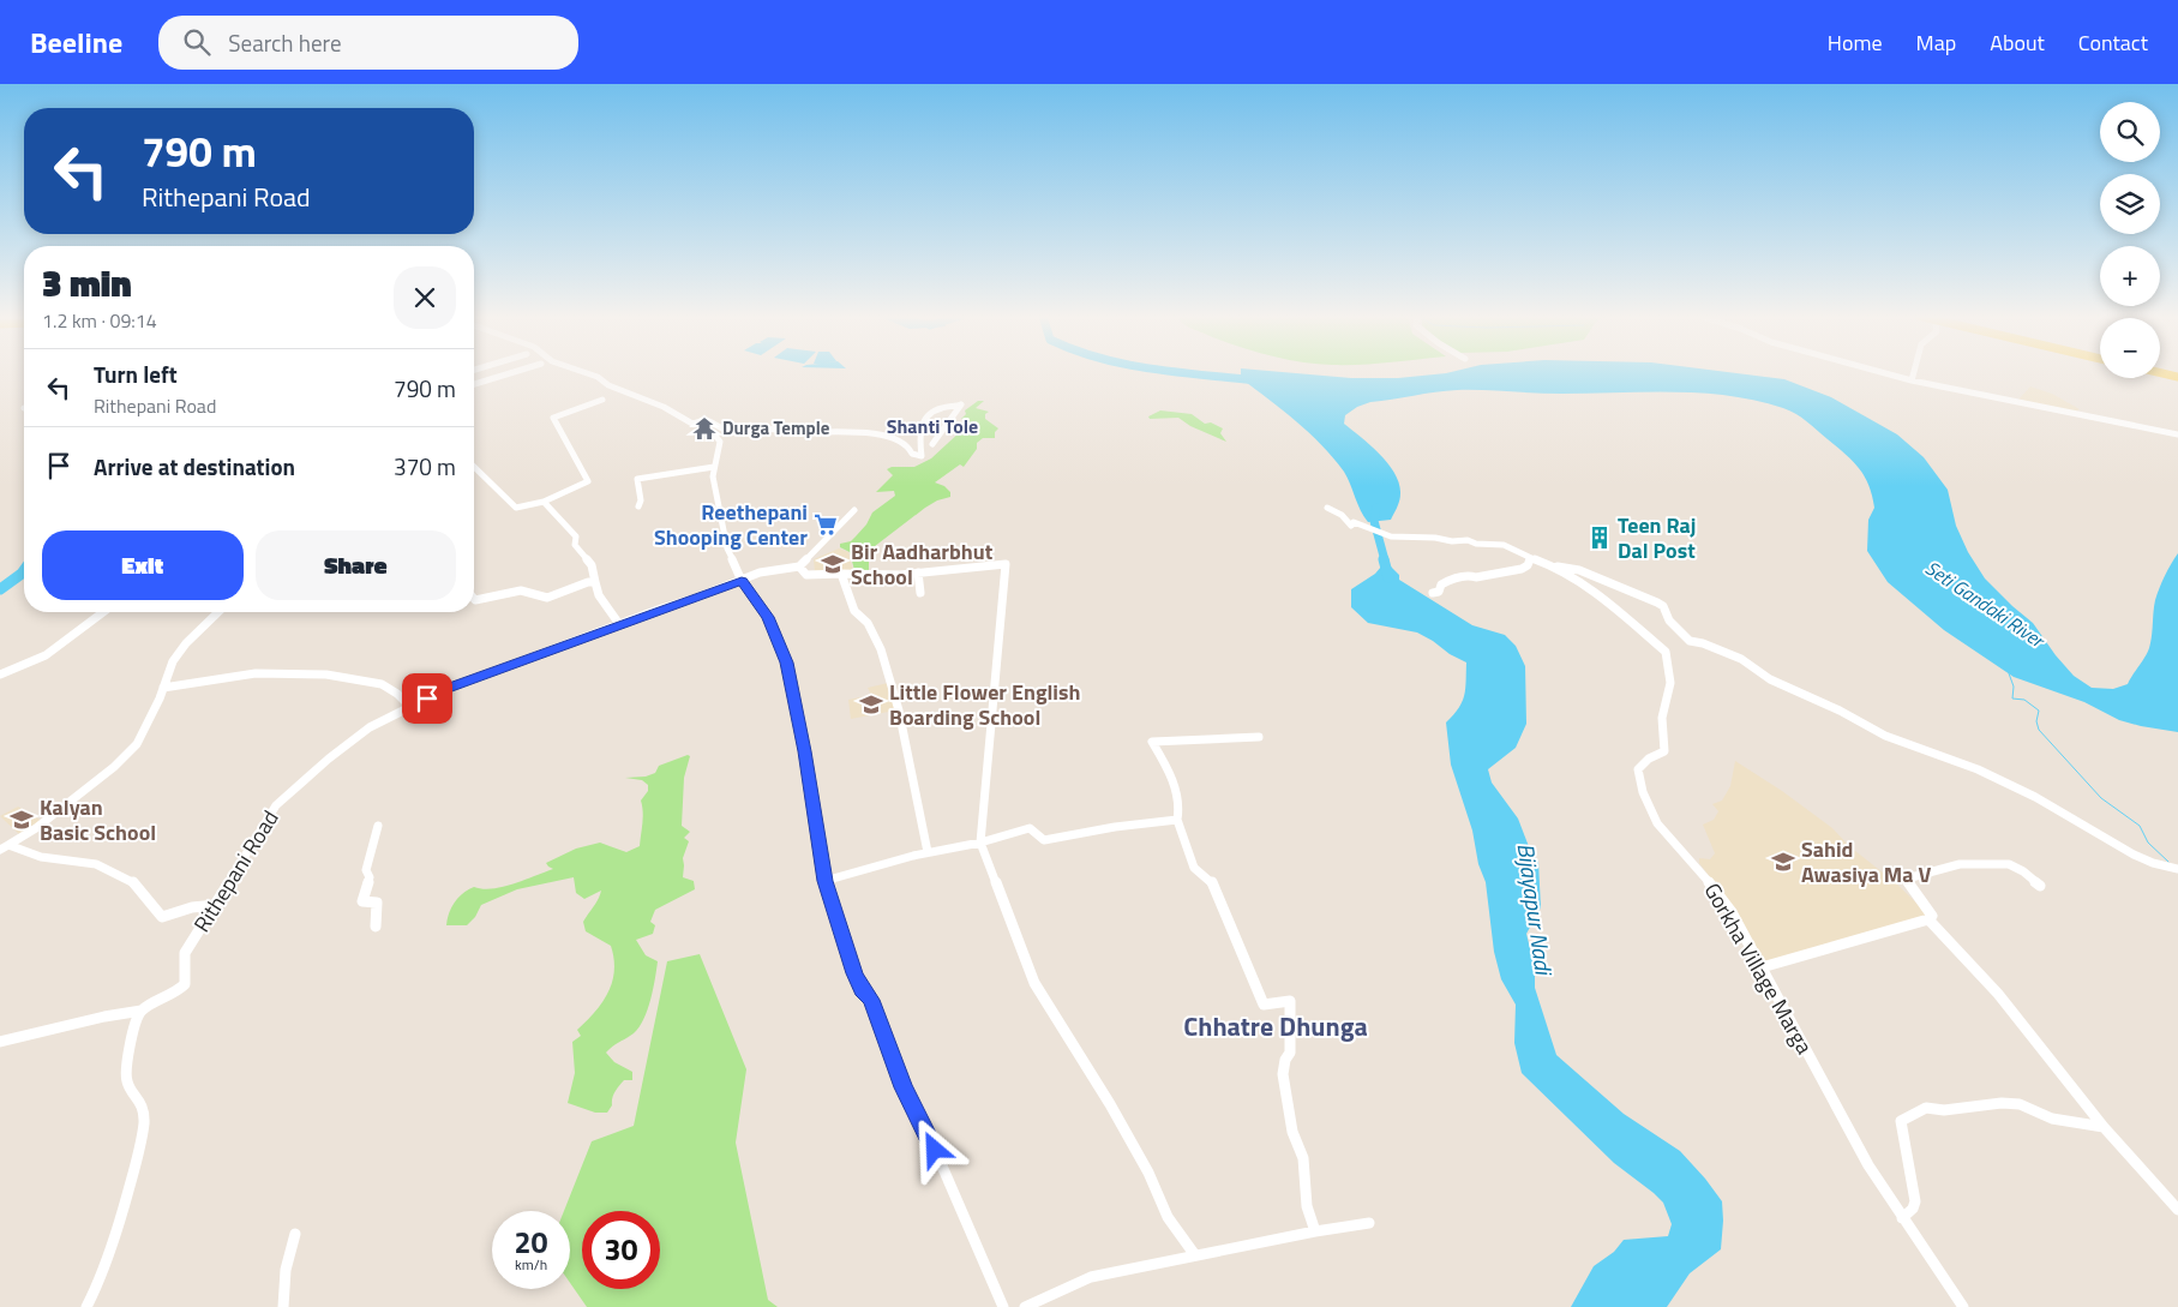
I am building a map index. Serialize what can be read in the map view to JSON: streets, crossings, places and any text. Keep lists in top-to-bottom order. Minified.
{"streets":{"street":["Rithepani Road","Gorkha Village Marga"]},"districts":["Shanti Tole","Chhatre Dhunga"],"water":["Seti Gandaki River","Bijayapur Nadi"],"places":{"temple":["Durga Temple"],"supermarket":["Reethepani Shooping Center"],"building":["Teen Raj Dal Post"],"school or university":["Bir Aadharbhut School","Little Flower English Boarding School","Kalyan Basic School","Sahid Awasiya Ma V"]},"page":{"header":"Beeline","search":"Search here","nav":["Home","Map","About","Contact"],"map_buttons":["+","−"],"turn":["790 m","Rithepani Road"],"heading":["3 min","1.2 km · 09:14"],"list":[{"name":"Turn left","note":"Rithepani Road","value":"790 m"},{"name":"Arrive at destination","value":"370 m"}],"buttons":["Exit","Share"],"speed":"20 km/h","limit":"30"}}
